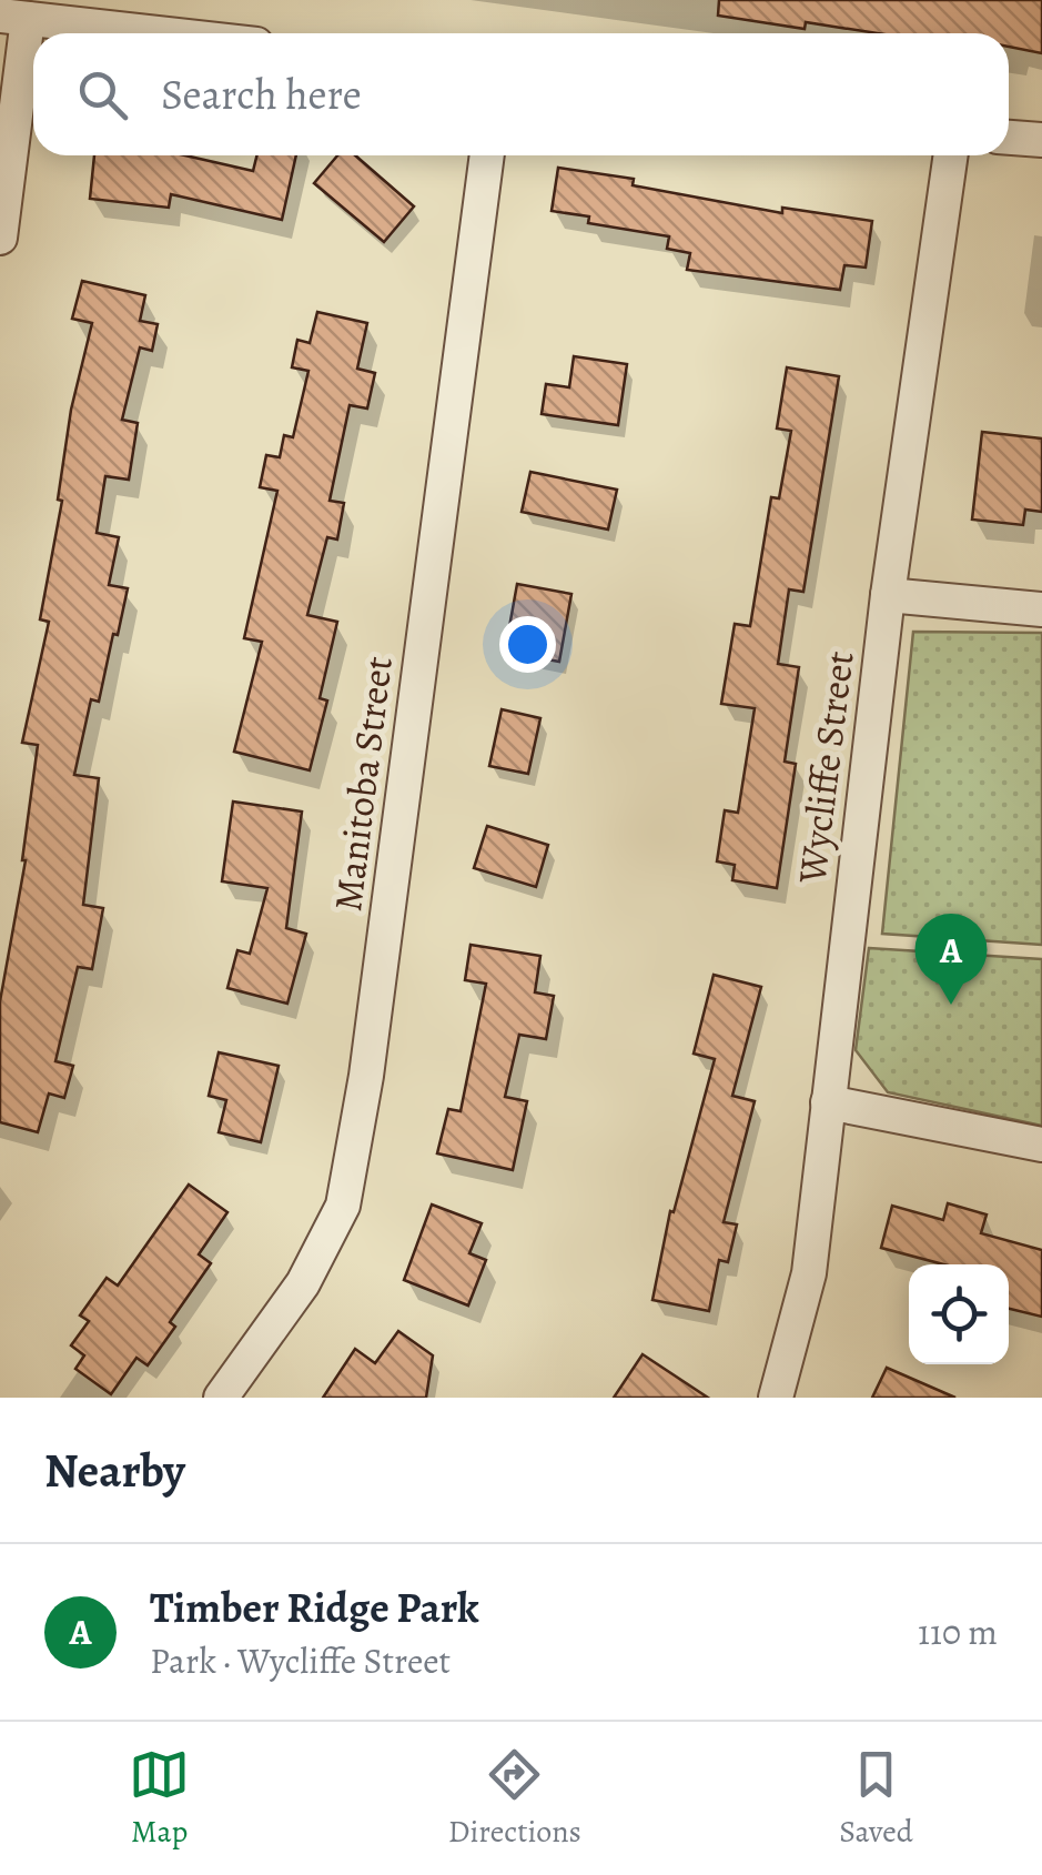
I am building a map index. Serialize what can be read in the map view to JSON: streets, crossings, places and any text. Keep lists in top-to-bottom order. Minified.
{"streets":{"street":["Wycliffe Street","Manitoba Street"]},"page":{"search":"Search here","pins":"A","heading":"Nearby","list":[{"mark":"A","name":"Timber Ridge Park","note":"Park · Wycliffe Street","value":"110 m"}],"nav":["Map","Directions","Saved"]}}
